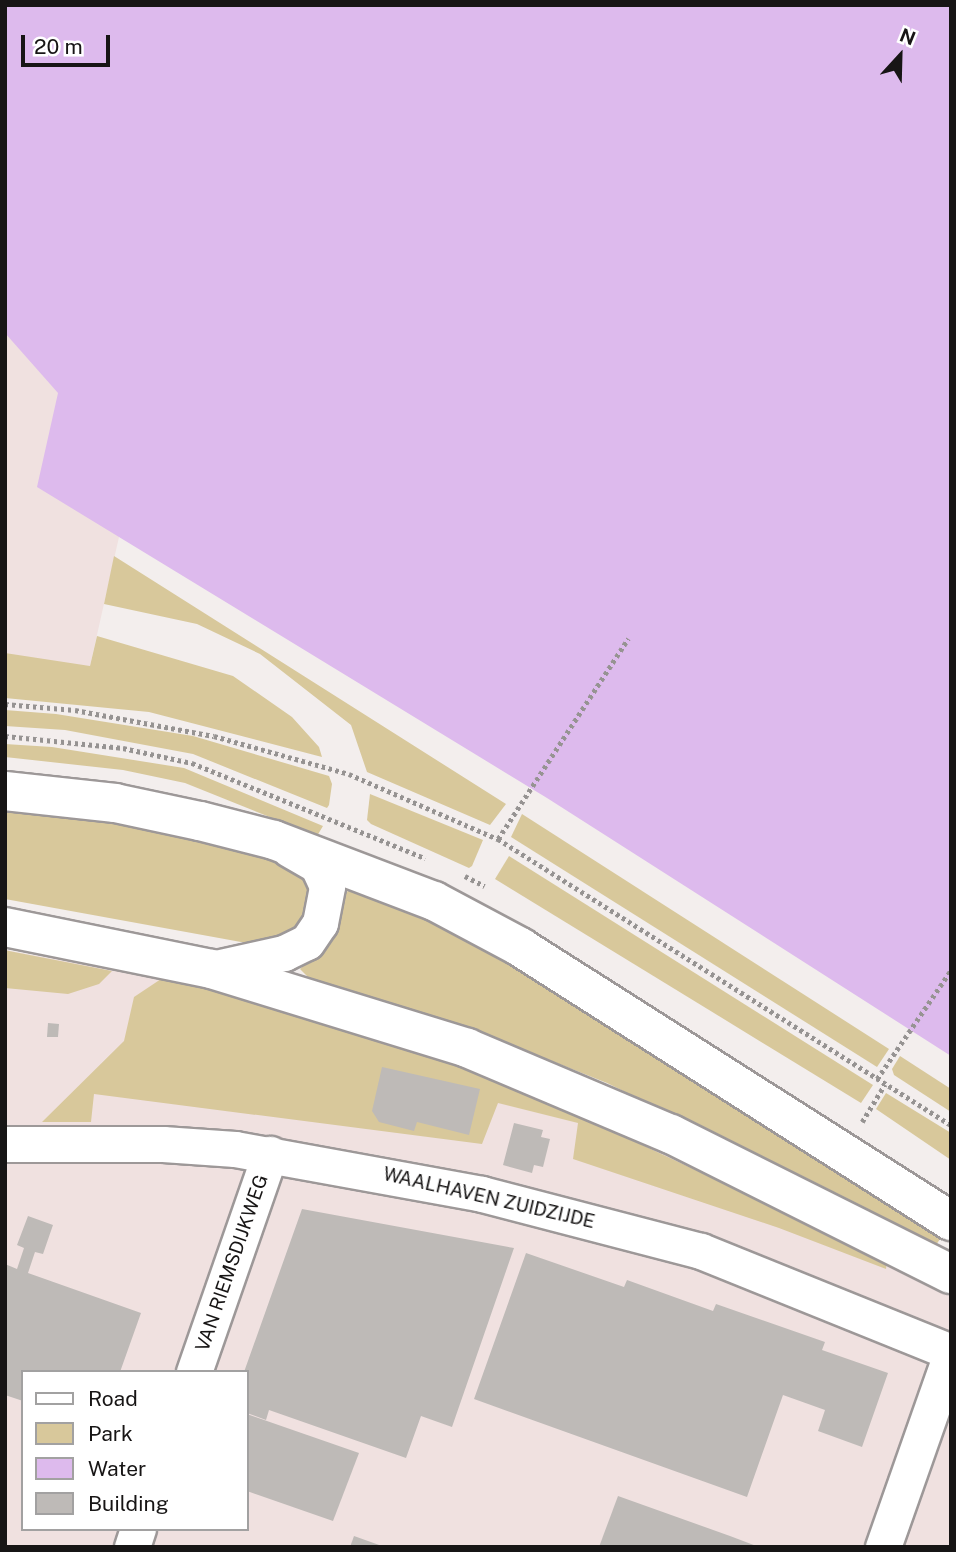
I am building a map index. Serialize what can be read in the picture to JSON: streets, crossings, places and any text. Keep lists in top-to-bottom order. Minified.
{"streets":{"street":["WAALHAVEN ZUIDZIJDE","VAN RIEMSDIJKWEG"]},"crossings":[["WAALHAVEN ZUIDZIJDE","VAN RIEMSDIJKWEG"]],"legend":["Road","Park","Water","Building"],"scale_bar":"20 m","north":"top"}
